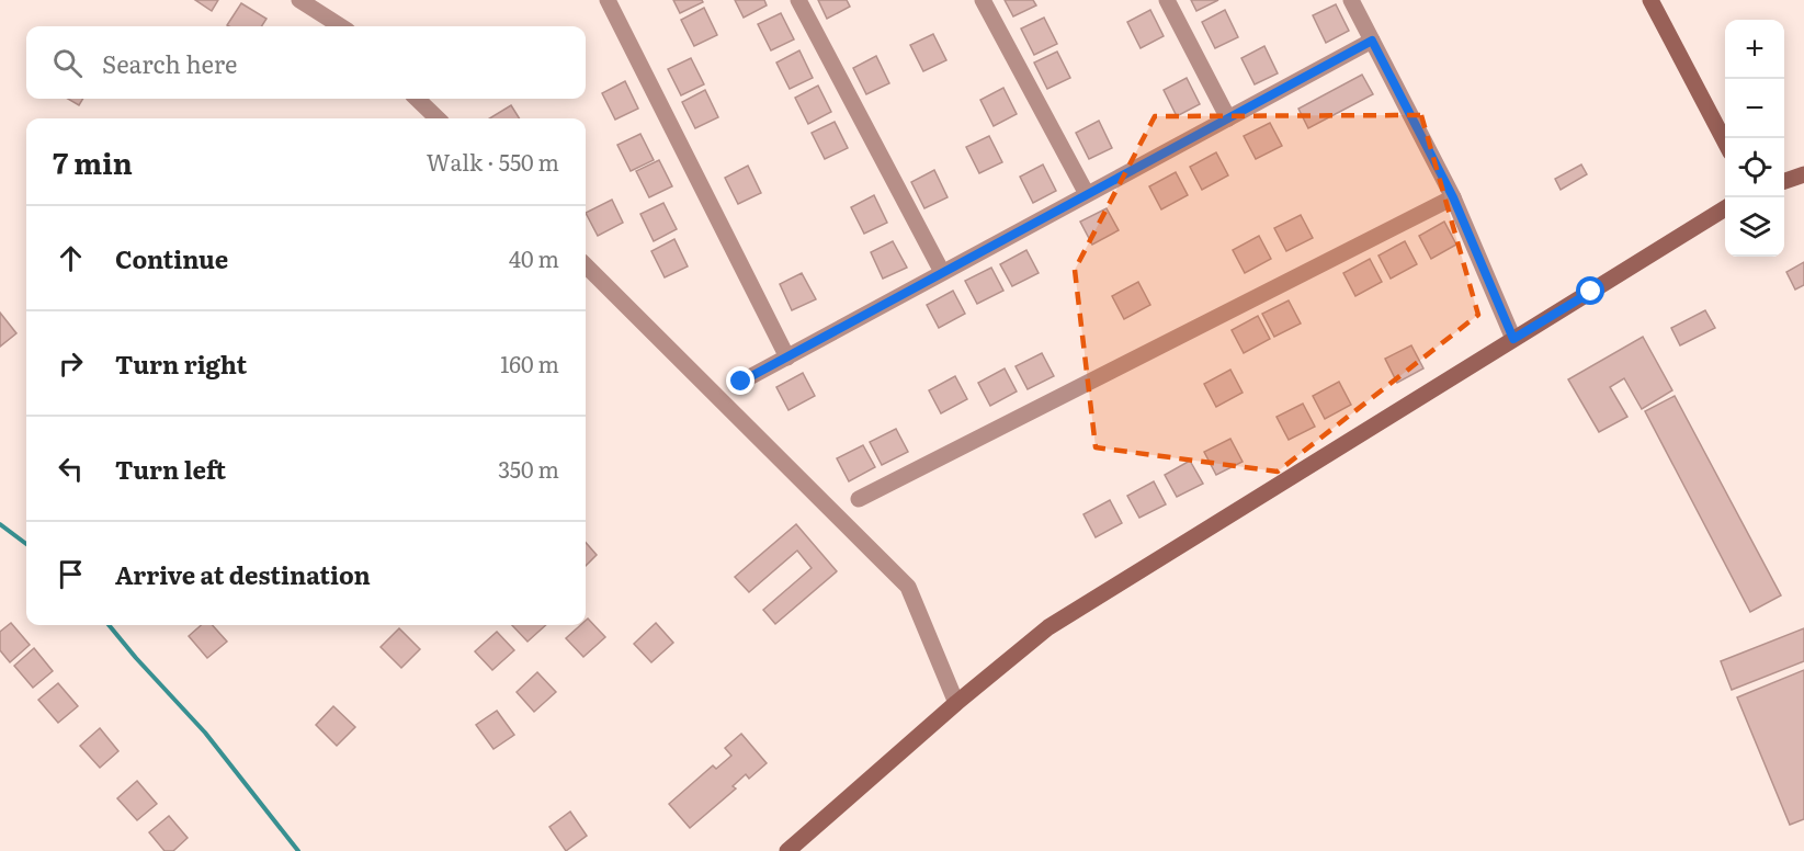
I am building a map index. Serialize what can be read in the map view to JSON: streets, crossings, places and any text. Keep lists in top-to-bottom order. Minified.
{"page":{"map_buttons":["+","−"],"search":"Search here","heading":["7 min","Walk · 550 m"],"list":[["Continue","40 m"],["Turn right","160 m"],["Turn left","350 m"],"Arrive at destination"]}}
